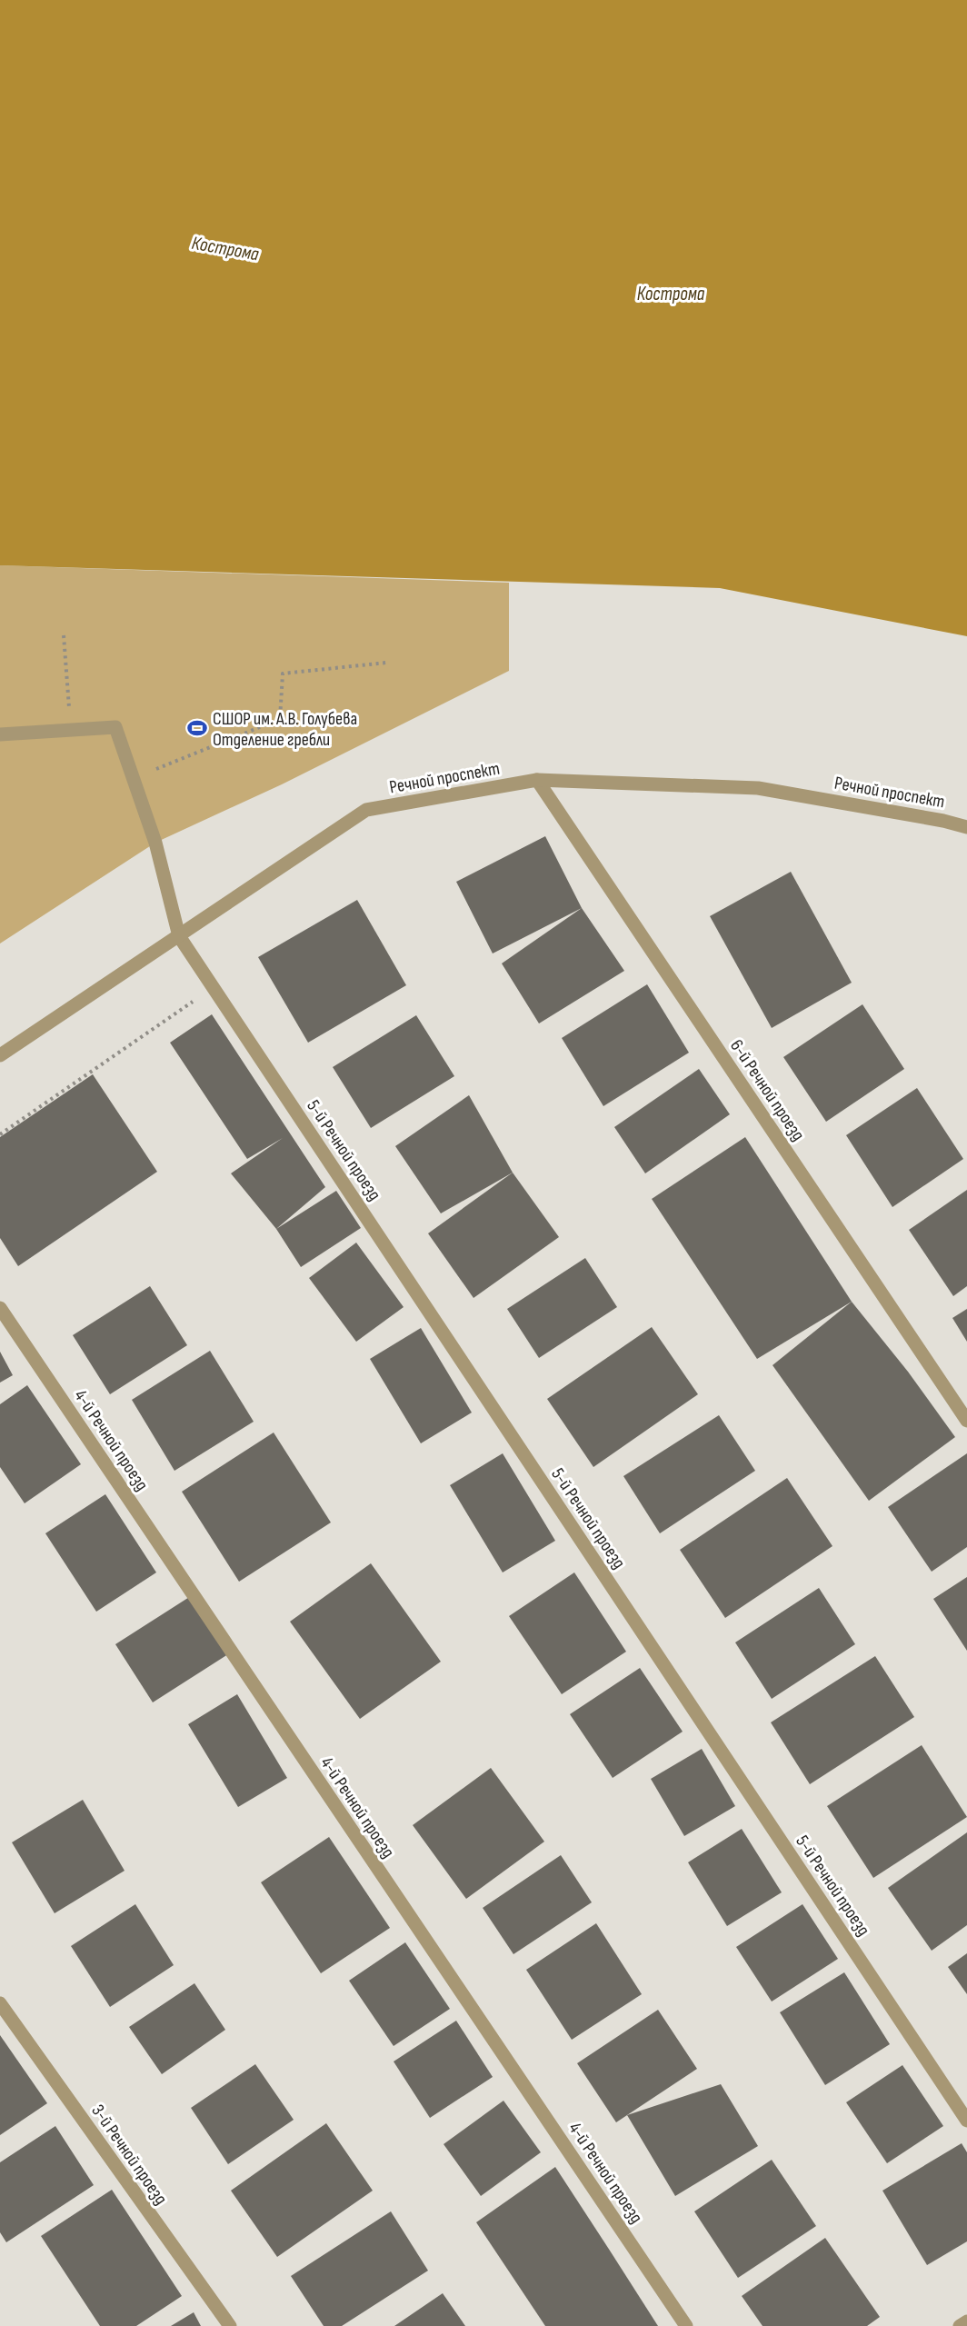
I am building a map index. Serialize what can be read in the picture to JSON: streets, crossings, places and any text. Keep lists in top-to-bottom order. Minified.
{"streets":{"street":["Речной проспект","6-й Речной проезд","5-й Речной проезд","4-й Речной проезд","3-й Речной проезд"]},"crossings":[["Речной проспект","6-й Речной проезд"],["Речной проспект","5-й Речной проезд"]],"water":["Кострома"],"places":{"sports":["СШОР им. А.В. Голубева Отделение гребли"]}}
